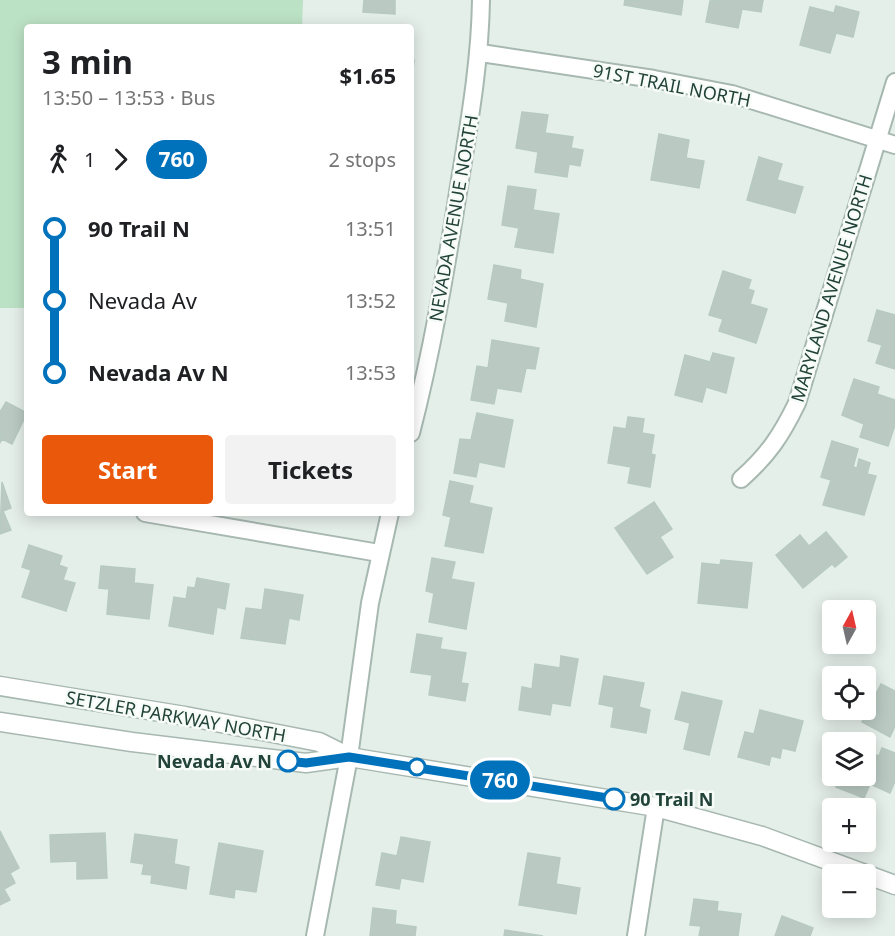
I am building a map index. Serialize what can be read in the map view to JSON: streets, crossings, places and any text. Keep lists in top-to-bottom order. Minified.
{"streets":{"street":["91ST TRAIL NORTH","NEVADA AVENUE NORTH","MARYLAND AVENUE NORTH","SETZLER PARKWAY NORTH"]},"crossings":[["91ST TRAIL NORTH","NEVADA AVENUE NORTH"],["91ST TRAIL NORTH","MARYLAND AVENUE NORTH"]],"places":["Nevada Av N","90 Trail N"],"lines":["bus line 760"],"north":"top","page":{"on_map":"760","heading":["3 min","13:50 – 13:53 · Bus","$1.65"],"legs":["1","760","2 stops"],"list":[{"name":"90 Trail N","value":"13:51"},{"name":"Nevada Av","value":"13:52"},{"name":"Nevada Av N","value":"13:53"}],"buttons":["Start","Tickets"],"map_buttons":["+","−"]}}
